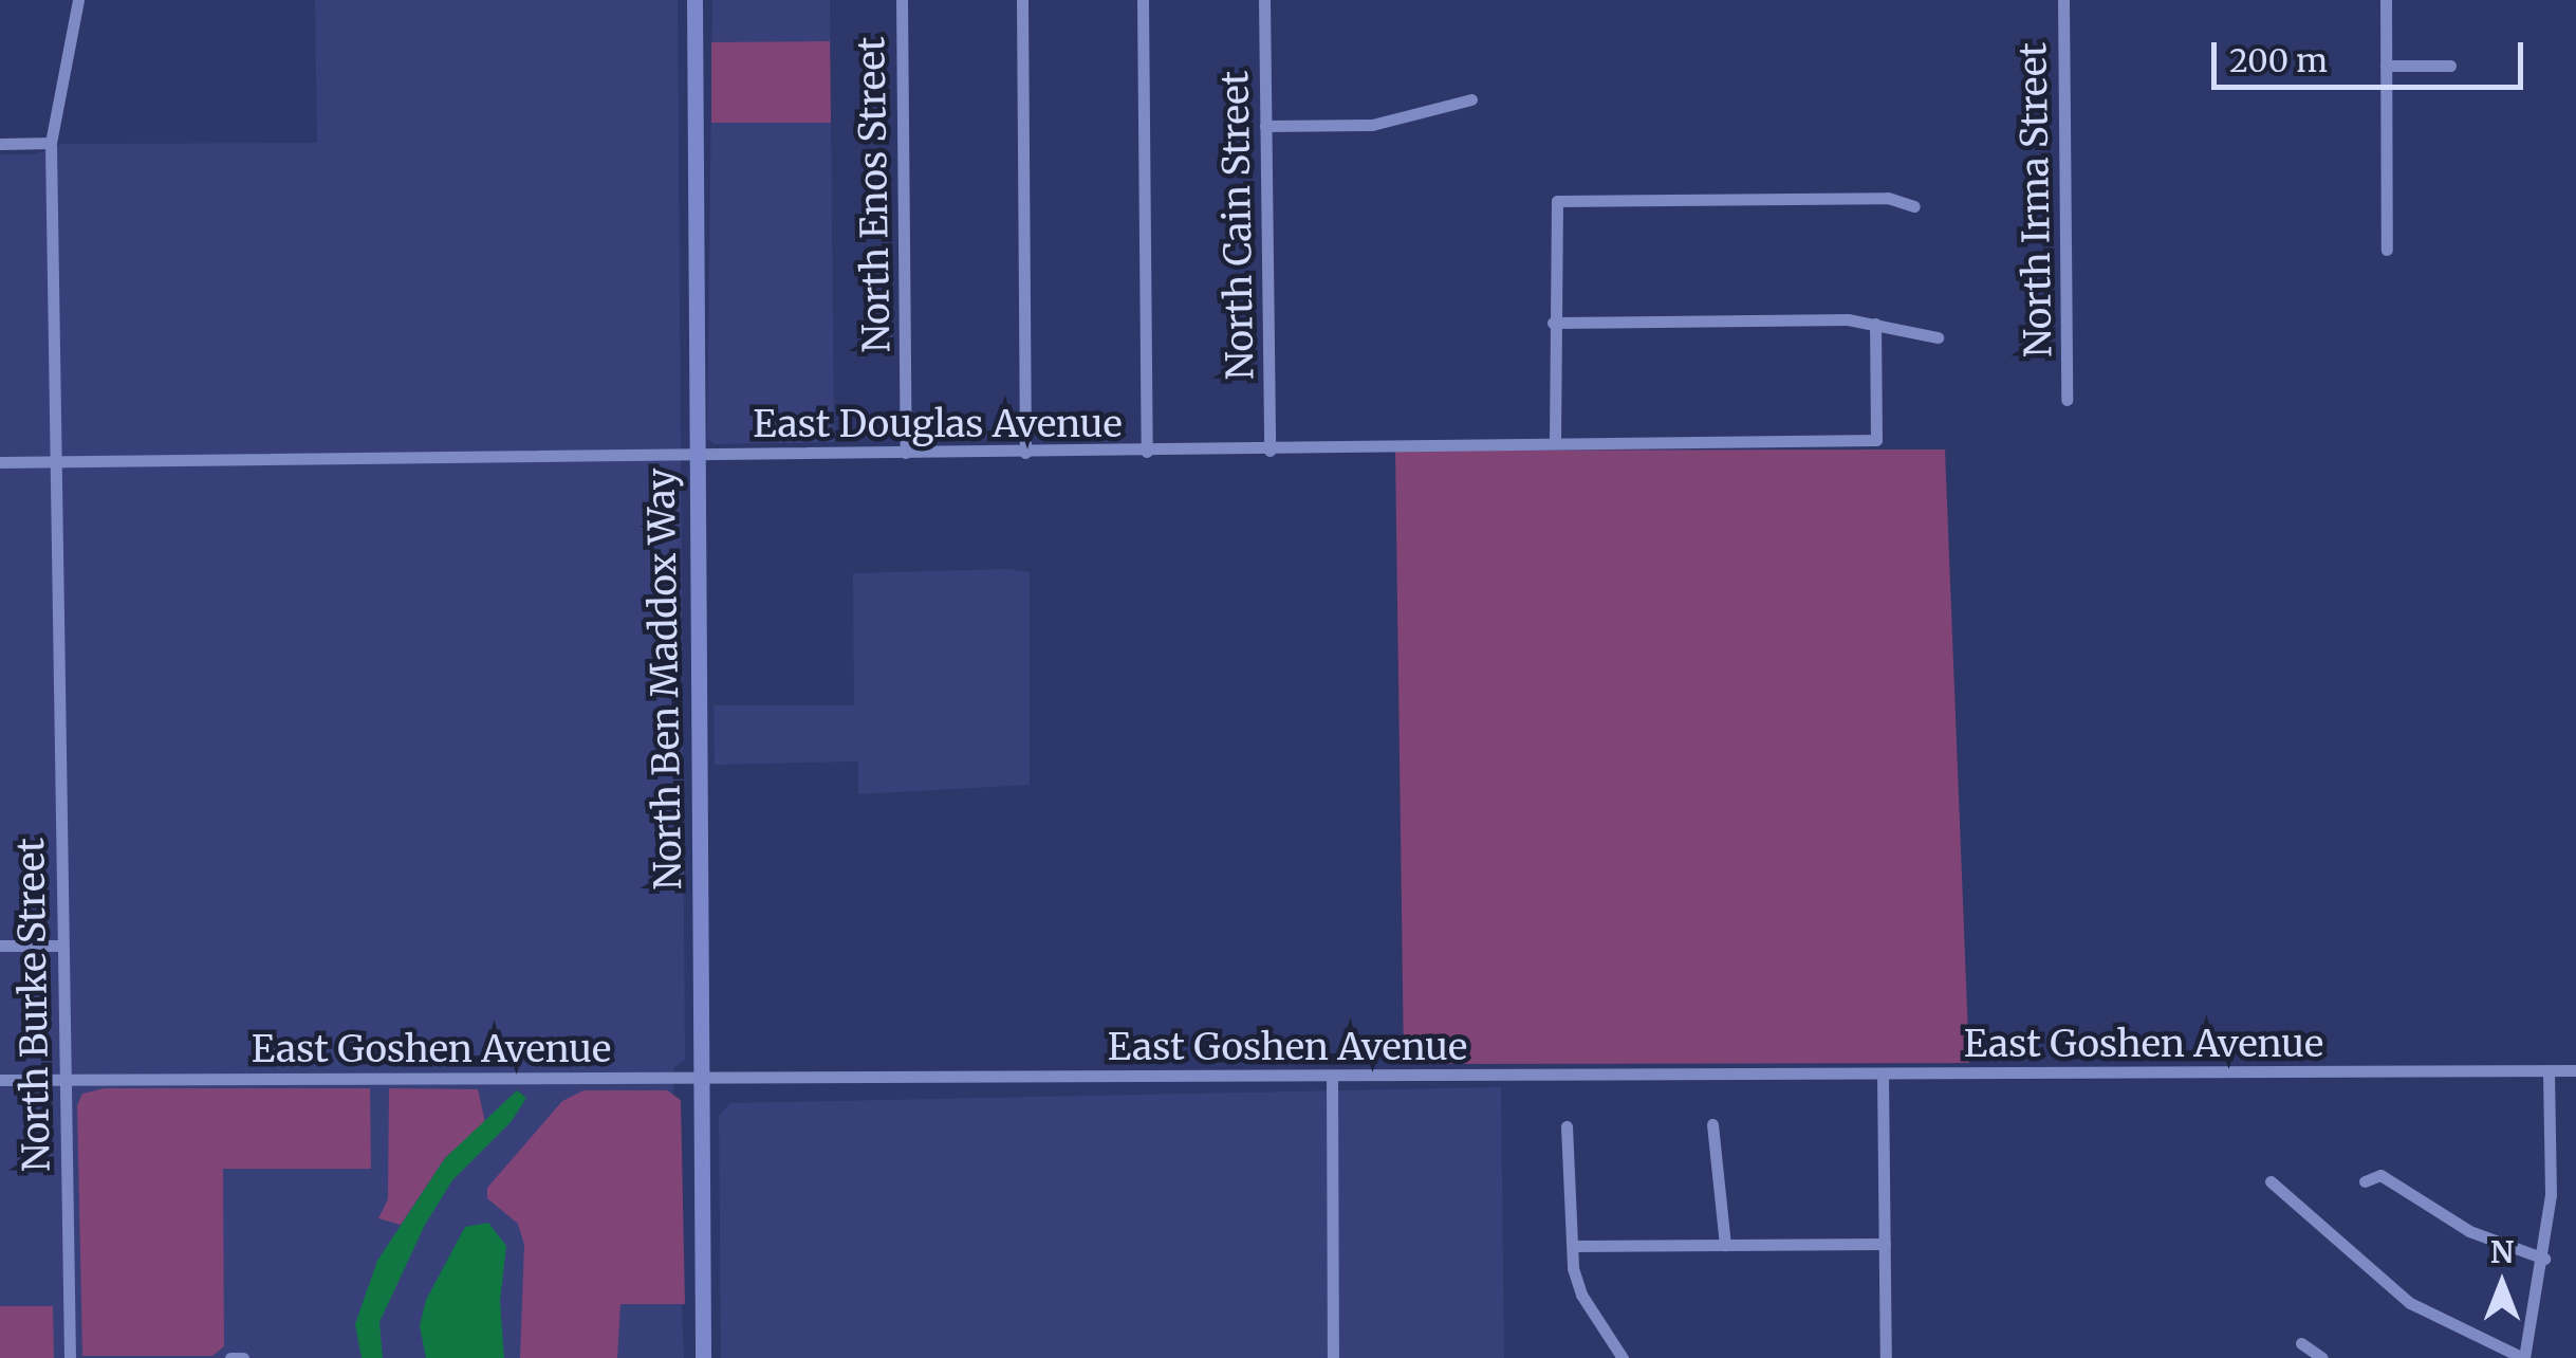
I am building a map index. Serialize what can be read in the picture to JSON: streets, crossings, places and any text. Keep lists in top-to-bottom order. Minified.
{"streets":{"main road":["North Ben Maddox Way"],"street":["North Enos Street","North Irma Street","North Cain Street","East Douglas Avenue","North Burke Street","East Goshen Avenue"]},"crossings":[["North Enos Street","East Douglas Avenue"],["North Cain Street","East Douglas Avenue"],["East Douglas Avenue","North Ben Maddox Way"],["East Douglas Avenue","North Burke Street"],["North Ben Maddox Way","East Goshen Avenue"],["North Burke Street","East Goshen Avenue"]],"scale_bar":"200 m","north":"top"}
